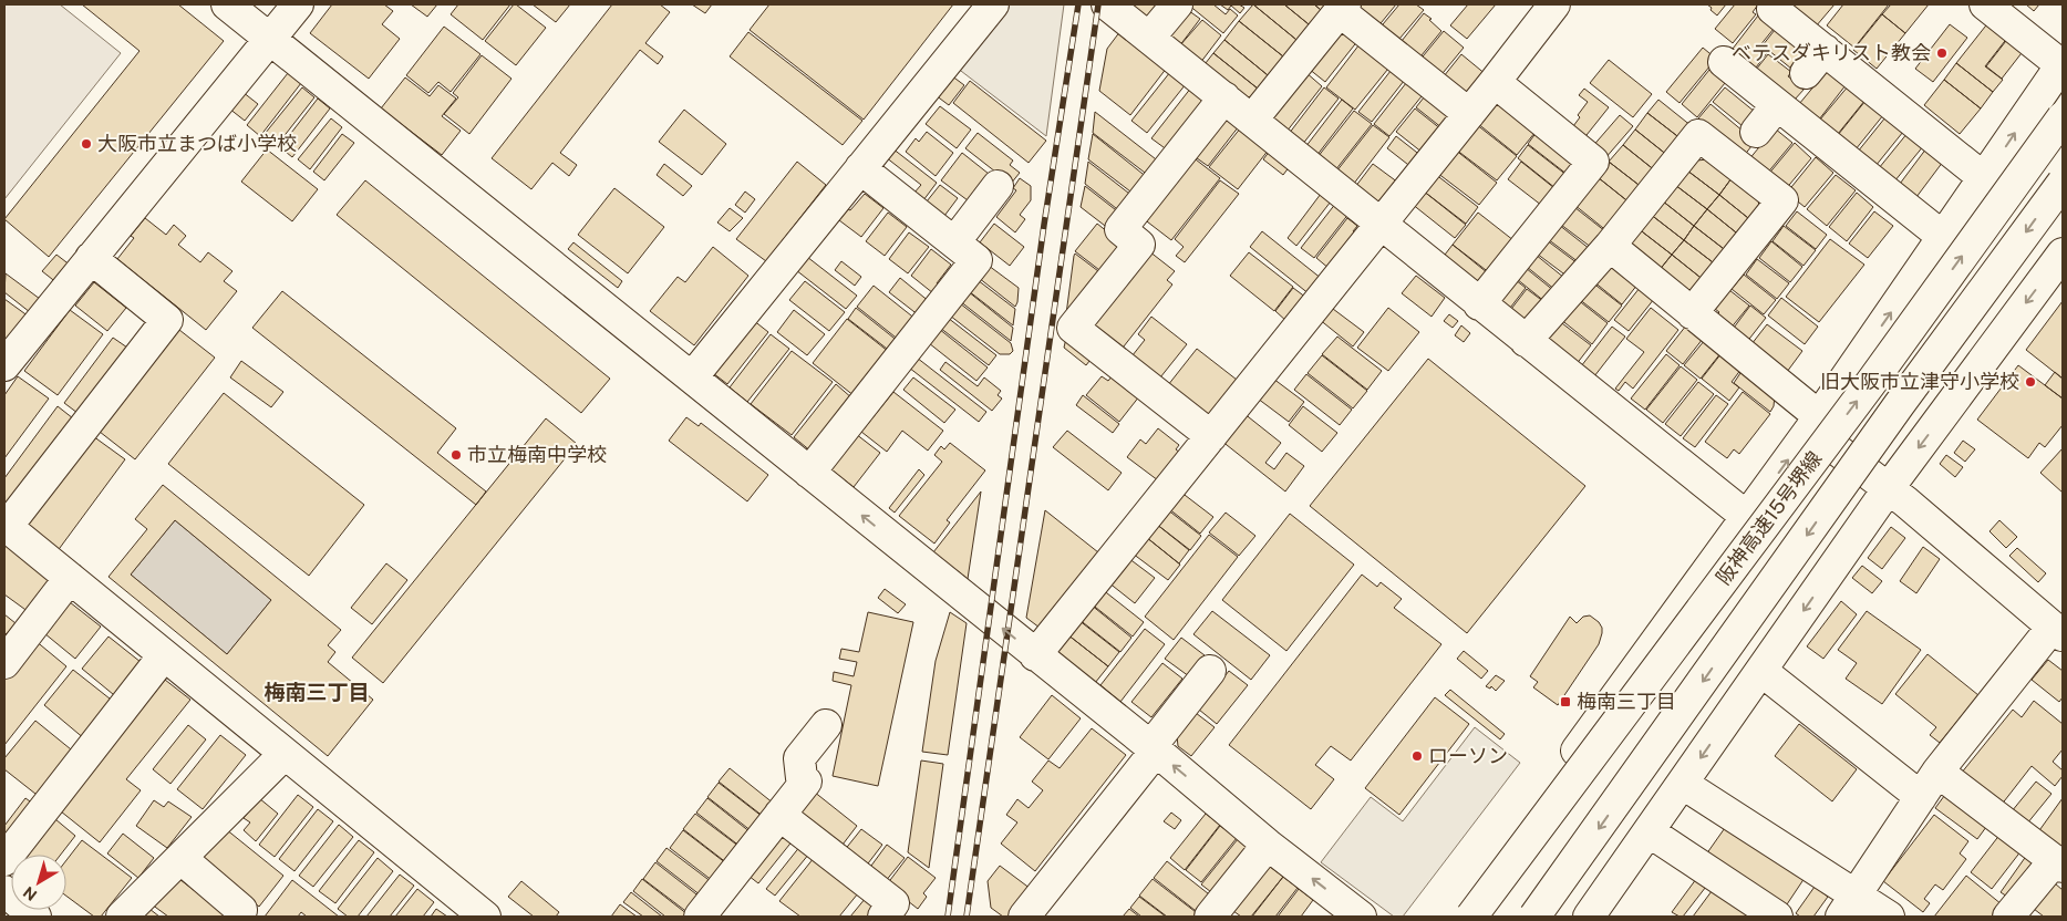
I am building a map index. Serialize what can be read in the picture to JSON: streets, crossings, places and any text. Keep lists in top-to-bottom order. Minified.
{"streets":{"main road":["阪神高速15号堺線"]},"districts":["梅南三丁目"],"places":{"other":["ベテスダキリスト教会","大阪市立まつば小学校","旧大阪市立津守小学校","市立梅南中学校","ローソン"],"transit":["梅南三丁目"]},"north":"bottom left"}
